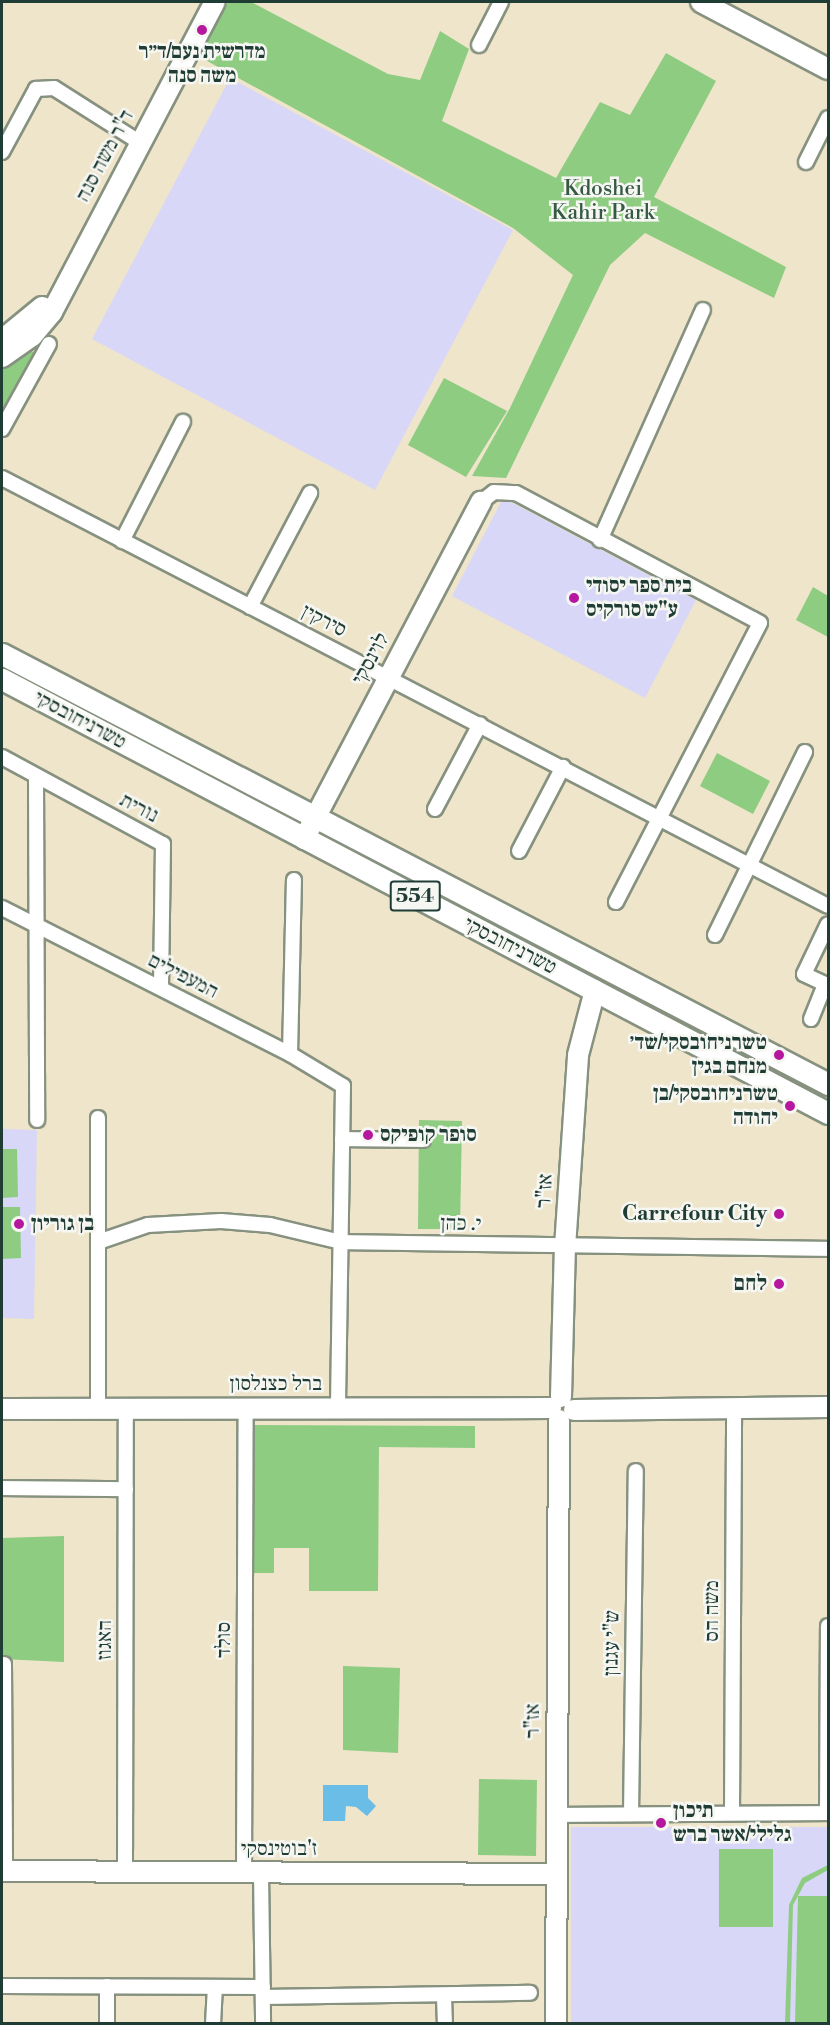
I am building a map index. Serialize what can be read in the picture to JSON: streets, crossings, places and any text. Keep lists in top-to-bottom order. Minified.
{"streets":{"main road":["טשרניחובסקי","554"],"street":["ד\"ר משה סנה","סירקין","לוינסקי","נורית","המעפילים","אז\"ר","י. כהן","ברל כצנלסון","משה הס","האגוז","סולד","ש\"י עגנון","ז'בוטינסקי"]},"crossings":[["סירקין","לוינסקי"],["לוינסקי","טשרניחובסקי"],["טשרניחובסקי","אז\"ר"],["נורית","המעפילים"],["אז\"ר","י. כהן"],["אז\"ר","ברל כצנלסון"],["אז\"ר","ז'בוטינסקי"],["ברל כצנלסון","משה הס"],["ברל כצנלסון","האגוז"],["ברל כצנלסון","סולד"],["האגוז","ז'בוטינסקי"],["סולד","ז'בוטינסקי"]],"parks":["Kdoshei Kahir Park"],"places":["מדרשית נעם/ד״ר משה סנה","בית ספר יסודי ע\"ש סורקיס","טשרניחובסקי/שד׳ מנחם בגין","טשרניחובסקי/בן יהודה","סופר קופיקס","Carrefour City","בן גוריון","לחם","תיכון גלילי/אשר ברש"]}
